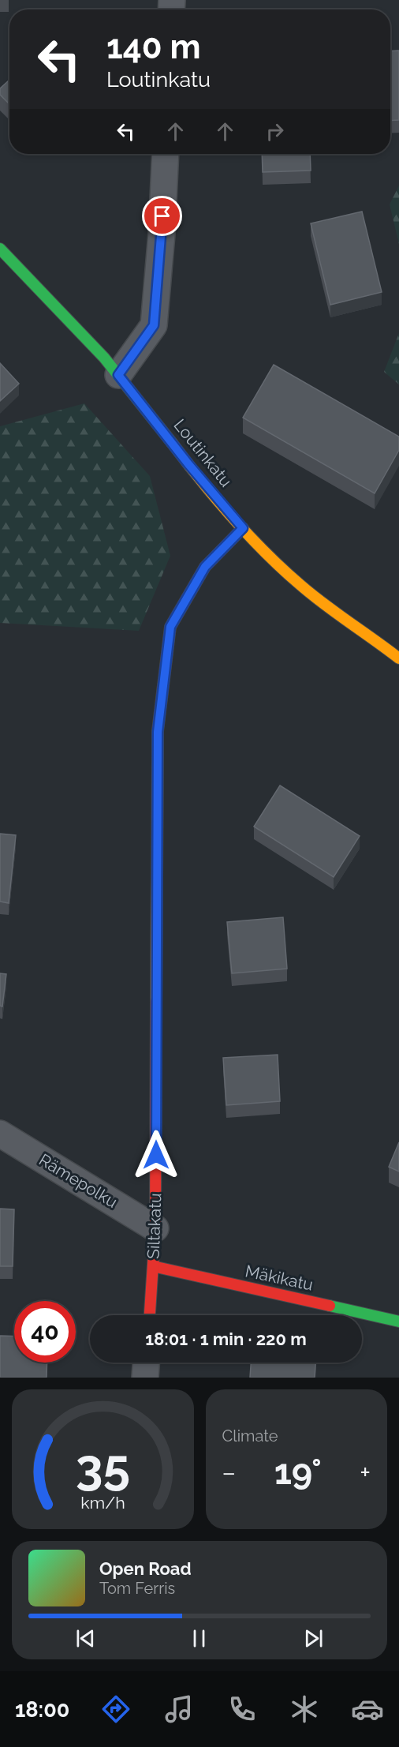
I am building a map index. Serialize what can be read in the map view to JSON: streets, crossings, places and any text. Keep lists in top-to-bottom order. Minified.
{"streets":{"street":["Loutinkatu","Rämepolku","Siltakatu","Mäkikatu"]},"crossings":[["Loutinkatu","Siltakatu"],["Rämepolku","Siltakatu"],["Siltakatu","Mäkikatu"]],"page":{"turn":["140 m","Loutinkatu"],"limit":"40","trip":"18:01 · 1 min · 220 m","tile":"Climate","heat":["−","19°","+"],"song":["Open Road","Tom Ferris"],"tabs":"18:00","gauge":["35","km/h"]}}
